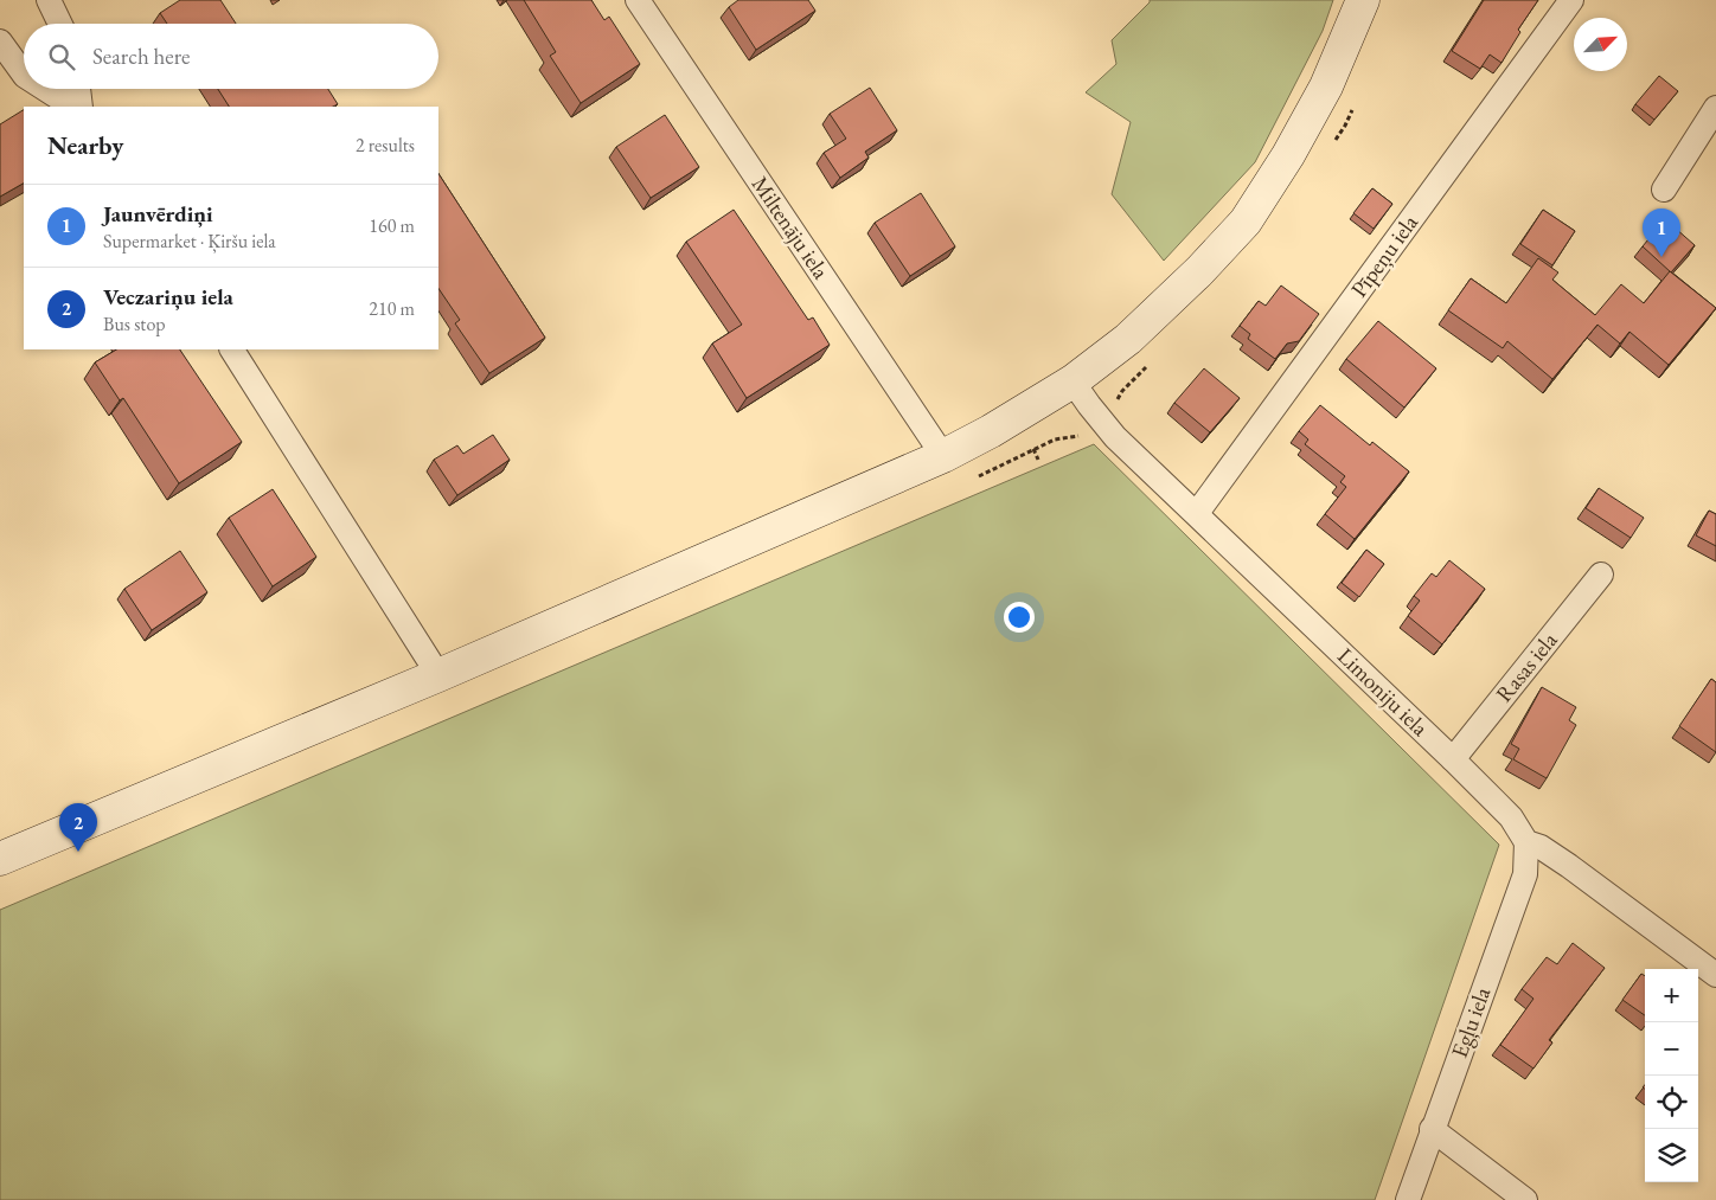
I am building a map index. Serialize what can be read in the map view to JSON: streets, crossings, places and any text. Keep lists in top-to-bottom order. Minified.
{"streets":{"street":["Miltenāju iela","Pīpeņu iela","Rasas iela","Limoniju iela","Egļu iela"]},"crossings":[["Pīpeņu iela","Limoniju iela"],["Rasas iela","Limoniju iela"],["Limoniju iela","Egļu iela"]],"north":"top right","page":{"search":"Search here","heading":["Nearby","2 results"],"list":[{"mark":"1","name":"Jaunvērdiņi","note":"Supermarket · Ķiršu iela","value":"160 m"},{"mark":"2","name":"Veczariņu iela","note":"Bus stop","value":"210 m"}],"pins":["1","2"],"map_buttons":["+","−"]}}
